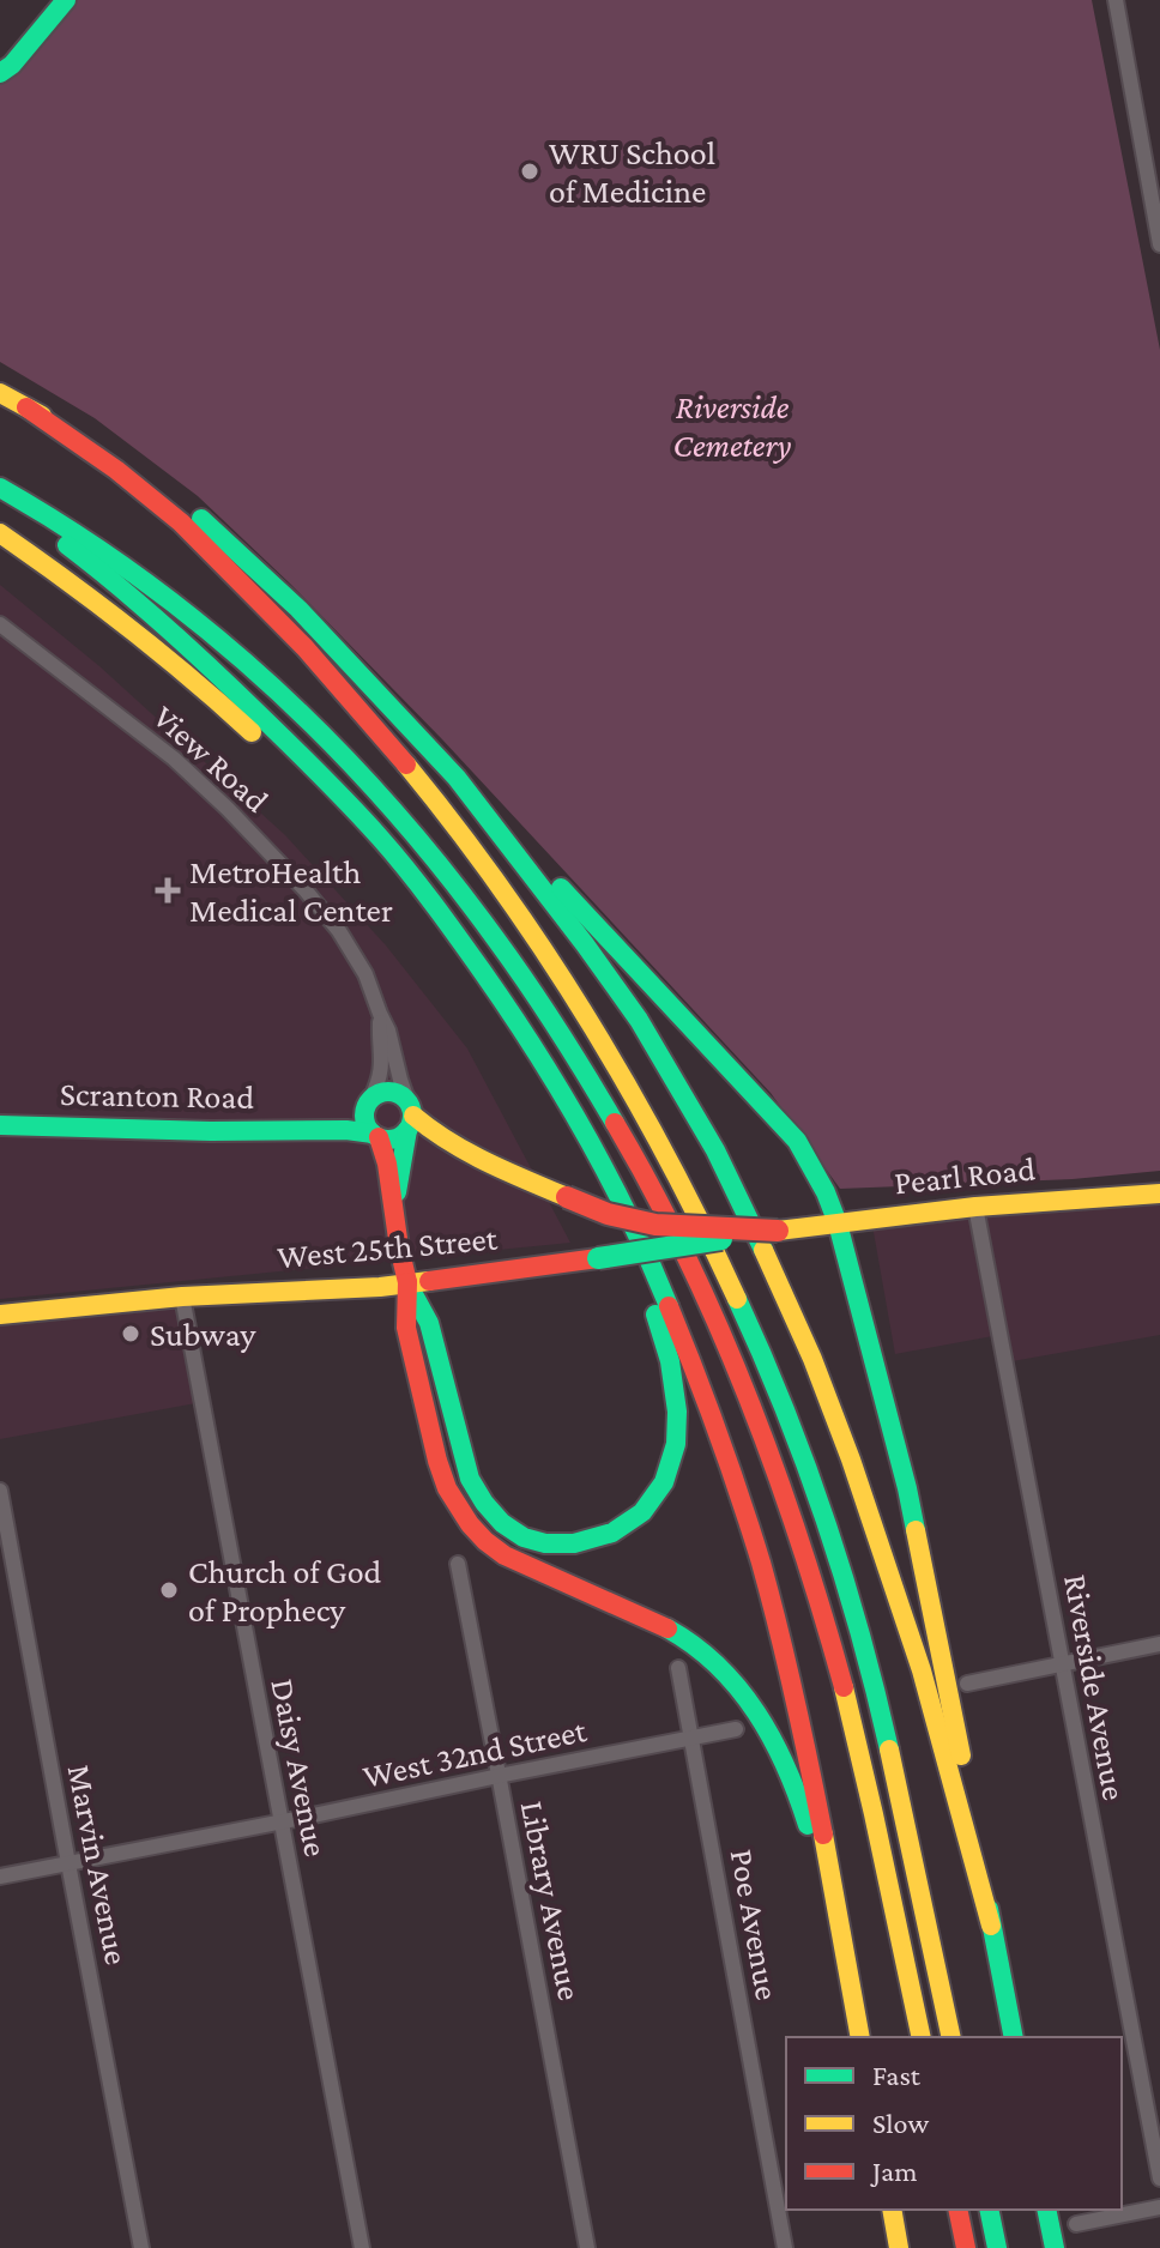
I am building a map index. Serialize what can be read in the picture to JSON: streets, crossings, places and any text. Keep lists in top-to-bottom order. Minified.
{"streets":{"main road":["Scranton Road","Pearl Road","West 25th Street"],"street":["View Road","Riverside Avenue","West 32nd Street","Daisy Avenue","Marvin Avenue","Library Avenue","Poe Avenue"]},"crossings":[["View Road","Scranton Road"],["Pearl Road","West 25th Street"],["Pearl Road","Riverside Avenue"],["West 25th Street","Daisy Avenue"],["West 32nd Street","Daisy Avenue"],["West 32nd Street","Marvin Avenue"],["West 32nd Street","Library Avenue"],["West 32nd Street","Poe Avenue"]],"parks":["Riverside Cemetery"],"places":{"other":["WRU School of Medicine","Subway","Church of God of Prophecy"],"health":["MetroHealth Medical Center"]},"legend":["Fast","Slow","Jam"]}
